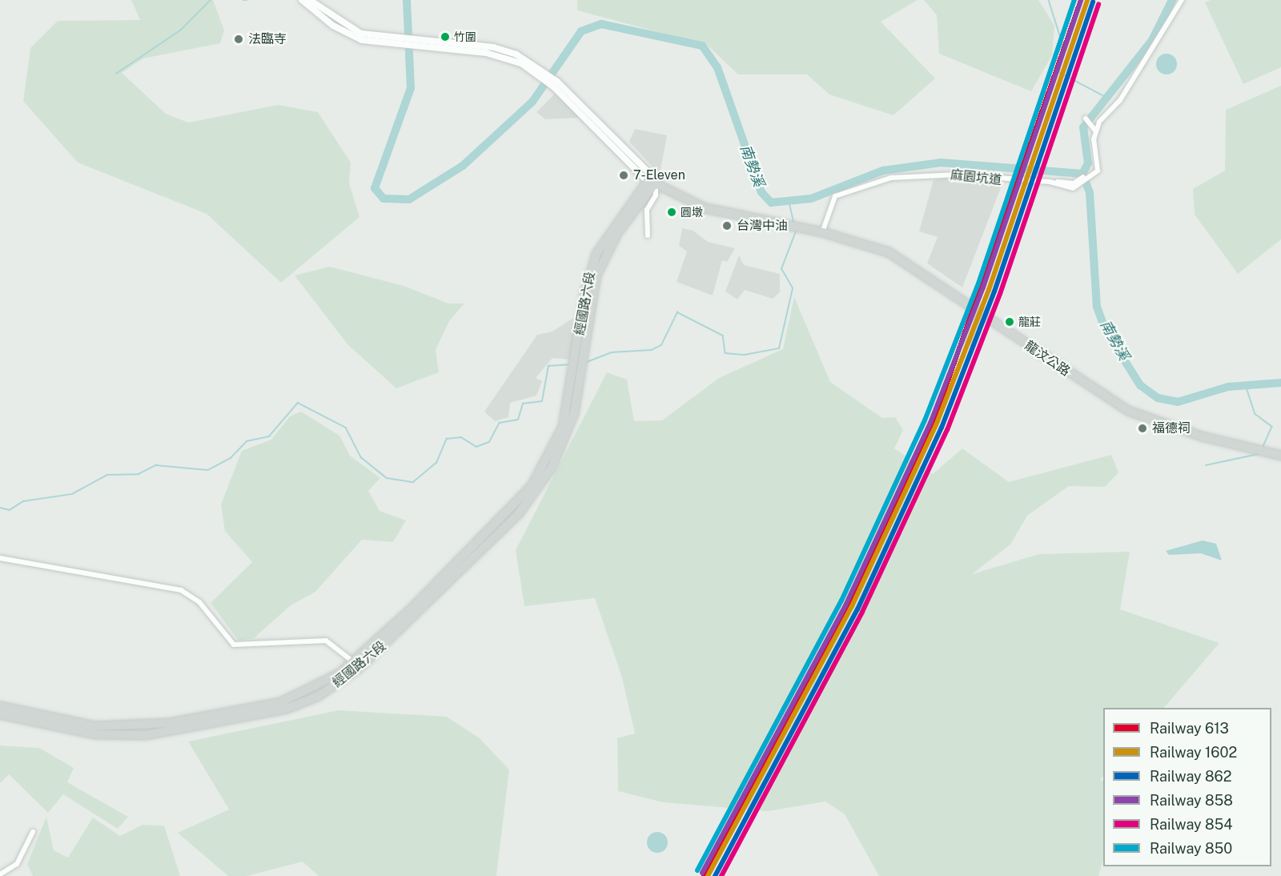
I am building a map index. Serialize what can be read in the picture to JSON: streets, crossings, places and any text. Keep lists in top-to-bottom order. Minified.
{"streets":{"main road":["經國路六段","龍汶公路"],"street":["麻園坑道"]},"crossings":[["麻園坑道","龍汶公路"],["經國路六段","龍汶公路"]],"water":["南勢溪"],"places":["竹圍","法臨寺","7-Eleven","圓墩","台灣中油","龍莊","福德祠"],"lines":["rail line 613","rail line 1602","rail line 858","rail line 850","rail line 862","rail line 854"],"legend":["Railway 613","Railway 1602","Railway 862","Railway 858","Railway 854","Railway 850"]}
